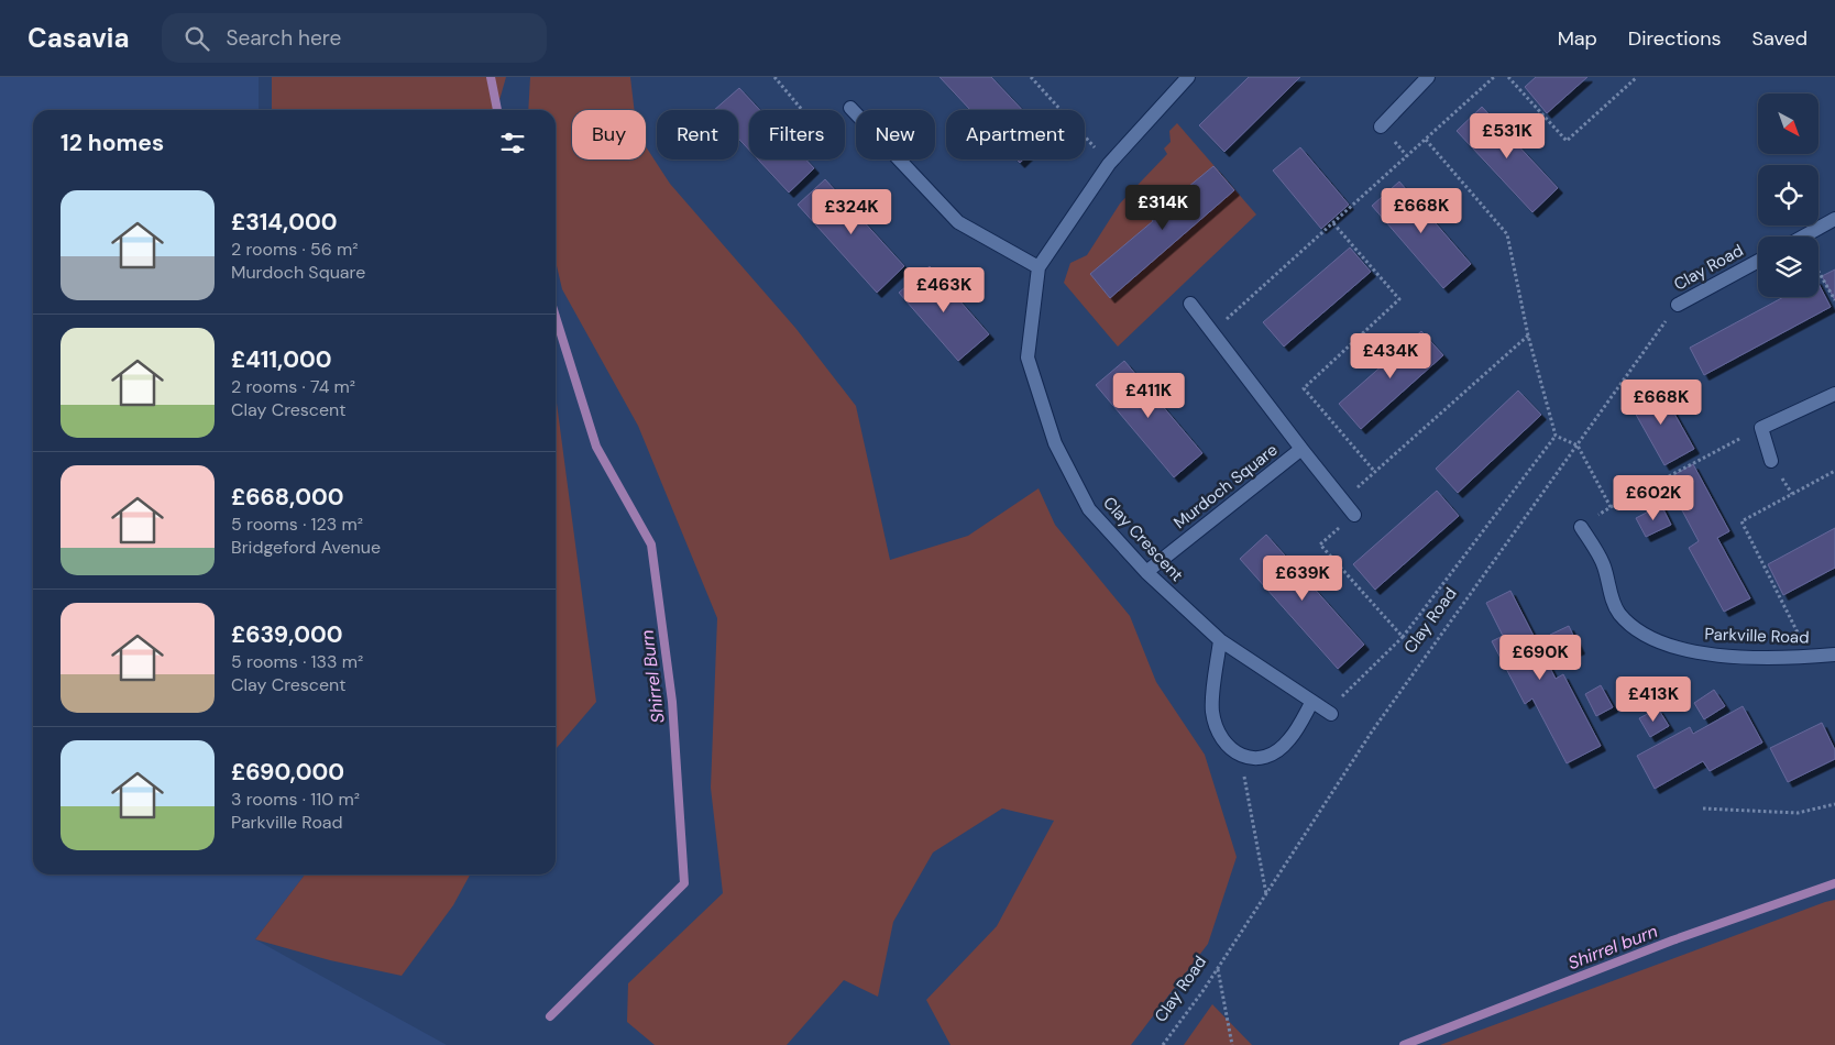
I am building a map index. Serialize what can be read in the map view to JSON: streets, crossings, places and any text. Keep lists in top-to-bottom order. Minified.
{"streets":{"street":["Clay Road","Murdoch Square","Clay Crescent","Parkville Road"]},"crossings":[["Murdoch Square","Clay Crescent"]],"water":["Shirrel Burn","Shirrel burn"],"north":"bottom right","page":{"header":"Casavia","search":"Search here","nav":["Map","Directions","Saved"],"chip":["Buy","Rent","Filters","New","Apartment"],"heading":"12 homes","price":["£531K","£314K","£668K","£324K","£463K","£434K","£411K","£668K","£602K","£639K","£690K","£413K"],"list":[{"name":"£314,000","note":"2 rooms · 56 m² · Murdoch Square"},{"name":"£411,000","note":"2 rooms · 74 m² · Clay Crescent"},{"name":"£668,000","note":"5 rooms · 123 m² · Bridgeford Avenue"},{"name":"£639,000","note":"5 rooms · 133 m² · Clay Crescent"},{"name":"£690,000","note":"3 rooms · 110 m² · Parkville Road"}]}}
